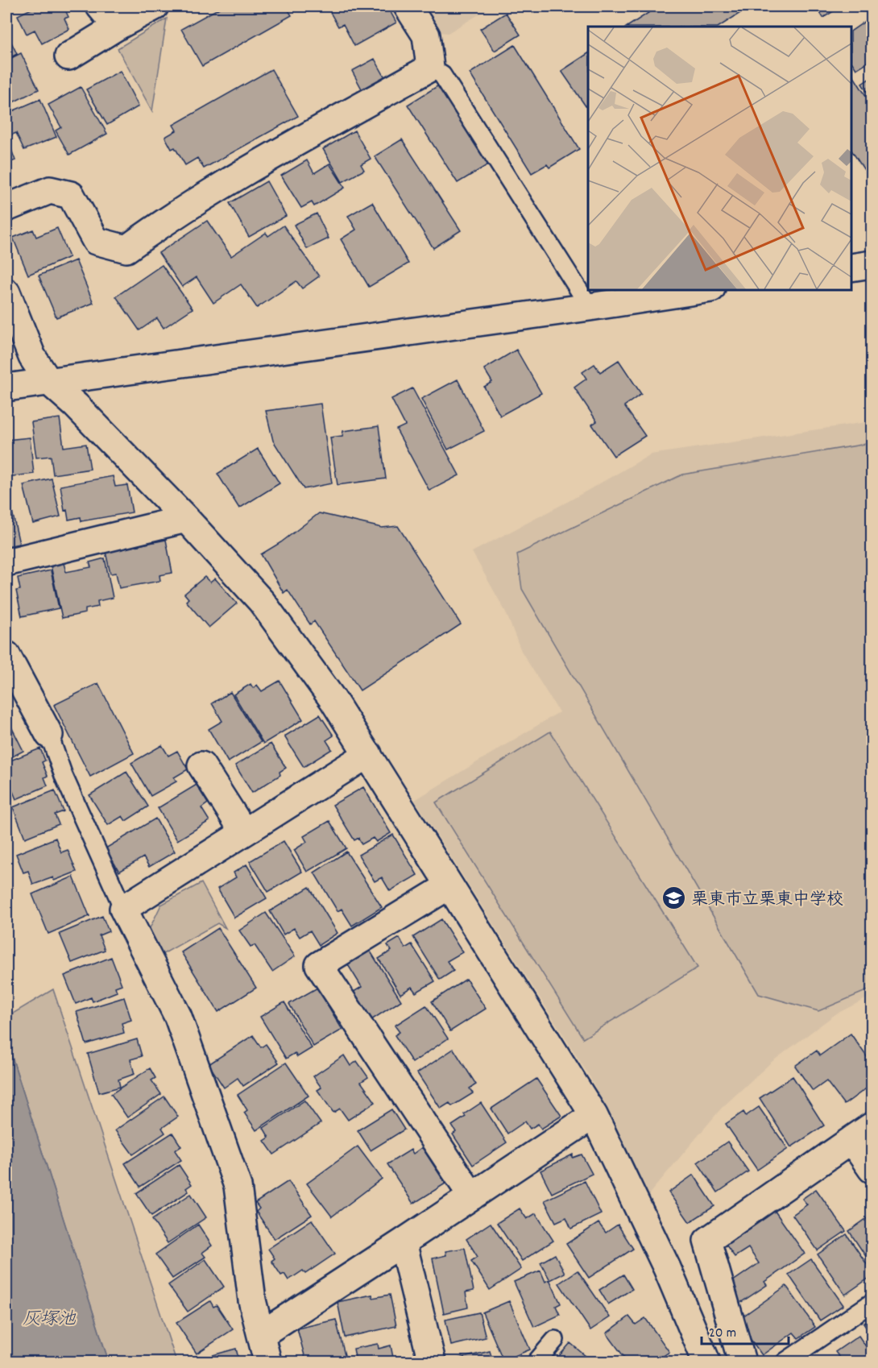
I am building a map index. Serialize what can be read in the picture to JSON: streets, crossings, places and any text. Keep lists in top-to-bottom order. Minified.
{"water":["灰塚池"],"places":{"school or university":["栗東市立栗東中学校"]},"scale_bar":"20 m"}
